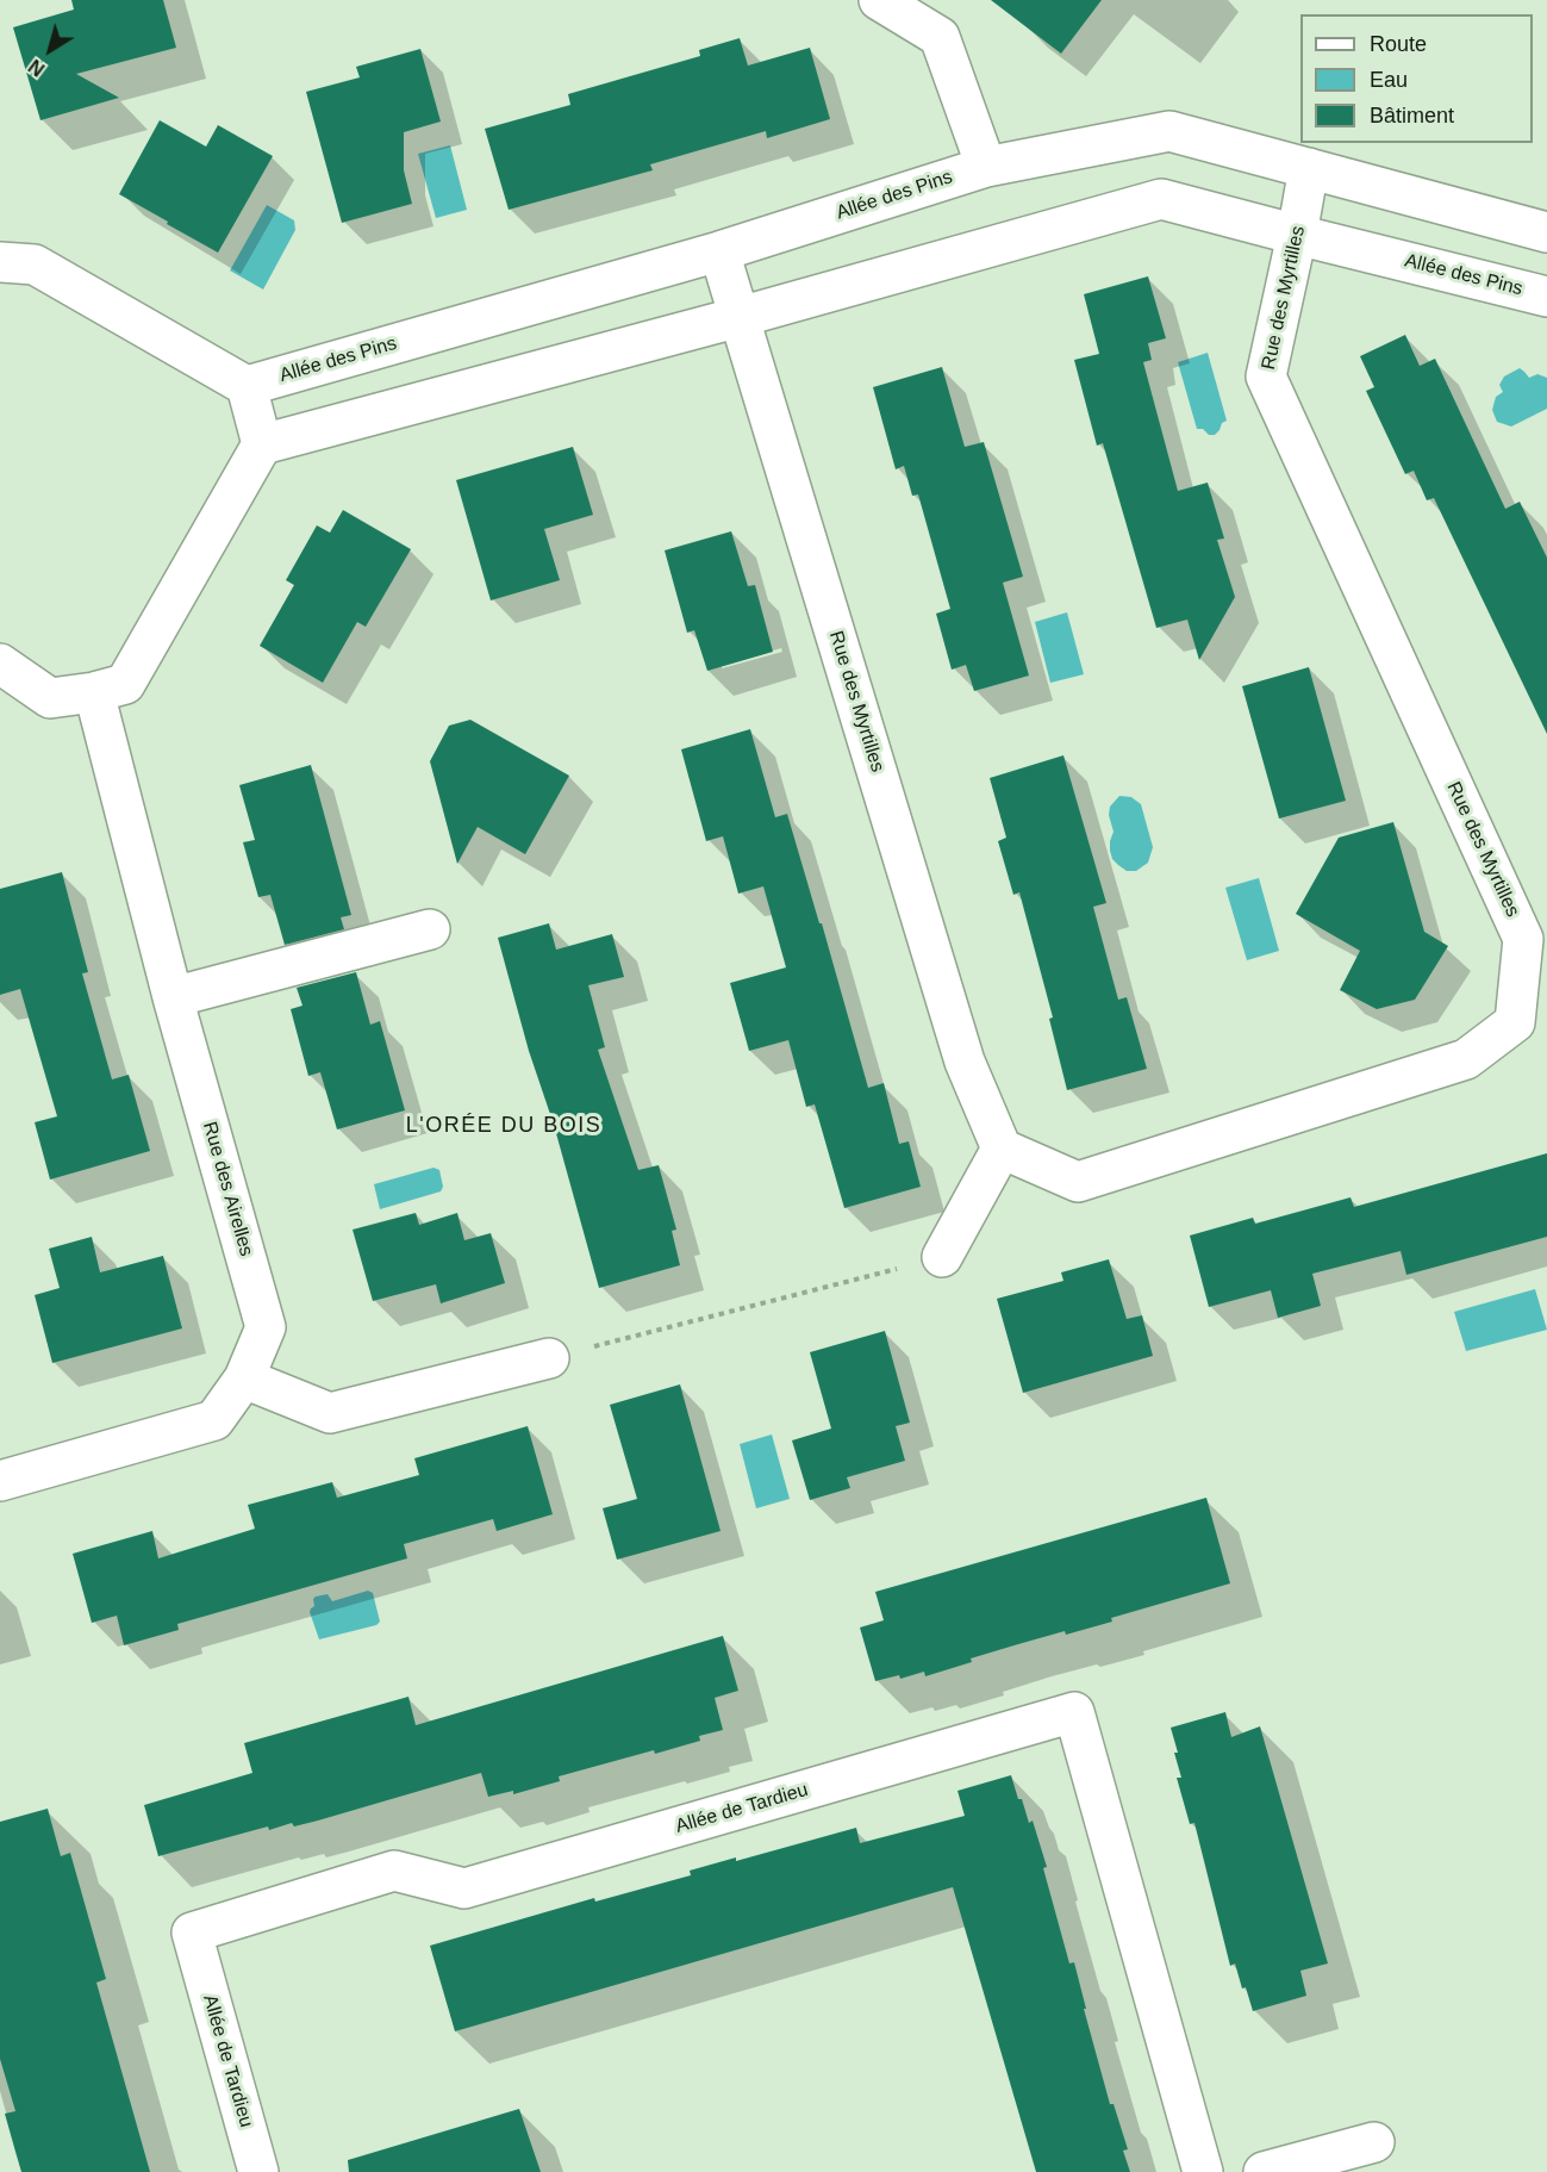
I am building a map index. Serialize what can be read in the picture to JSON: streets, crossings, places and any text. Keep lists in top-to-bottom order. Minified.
{"streets":{"street":["Allée des Pins","Rue des Myrtilles","Rue des Airelles","Allée de Tardieu"]},"crossings":[["Allée des Pins","Rue des Myrtilles"]],"districts":["L'ORÉE DU BOIS"],"legend":["Route","Eau","Bâtiment"],"north":"bottom left"}
